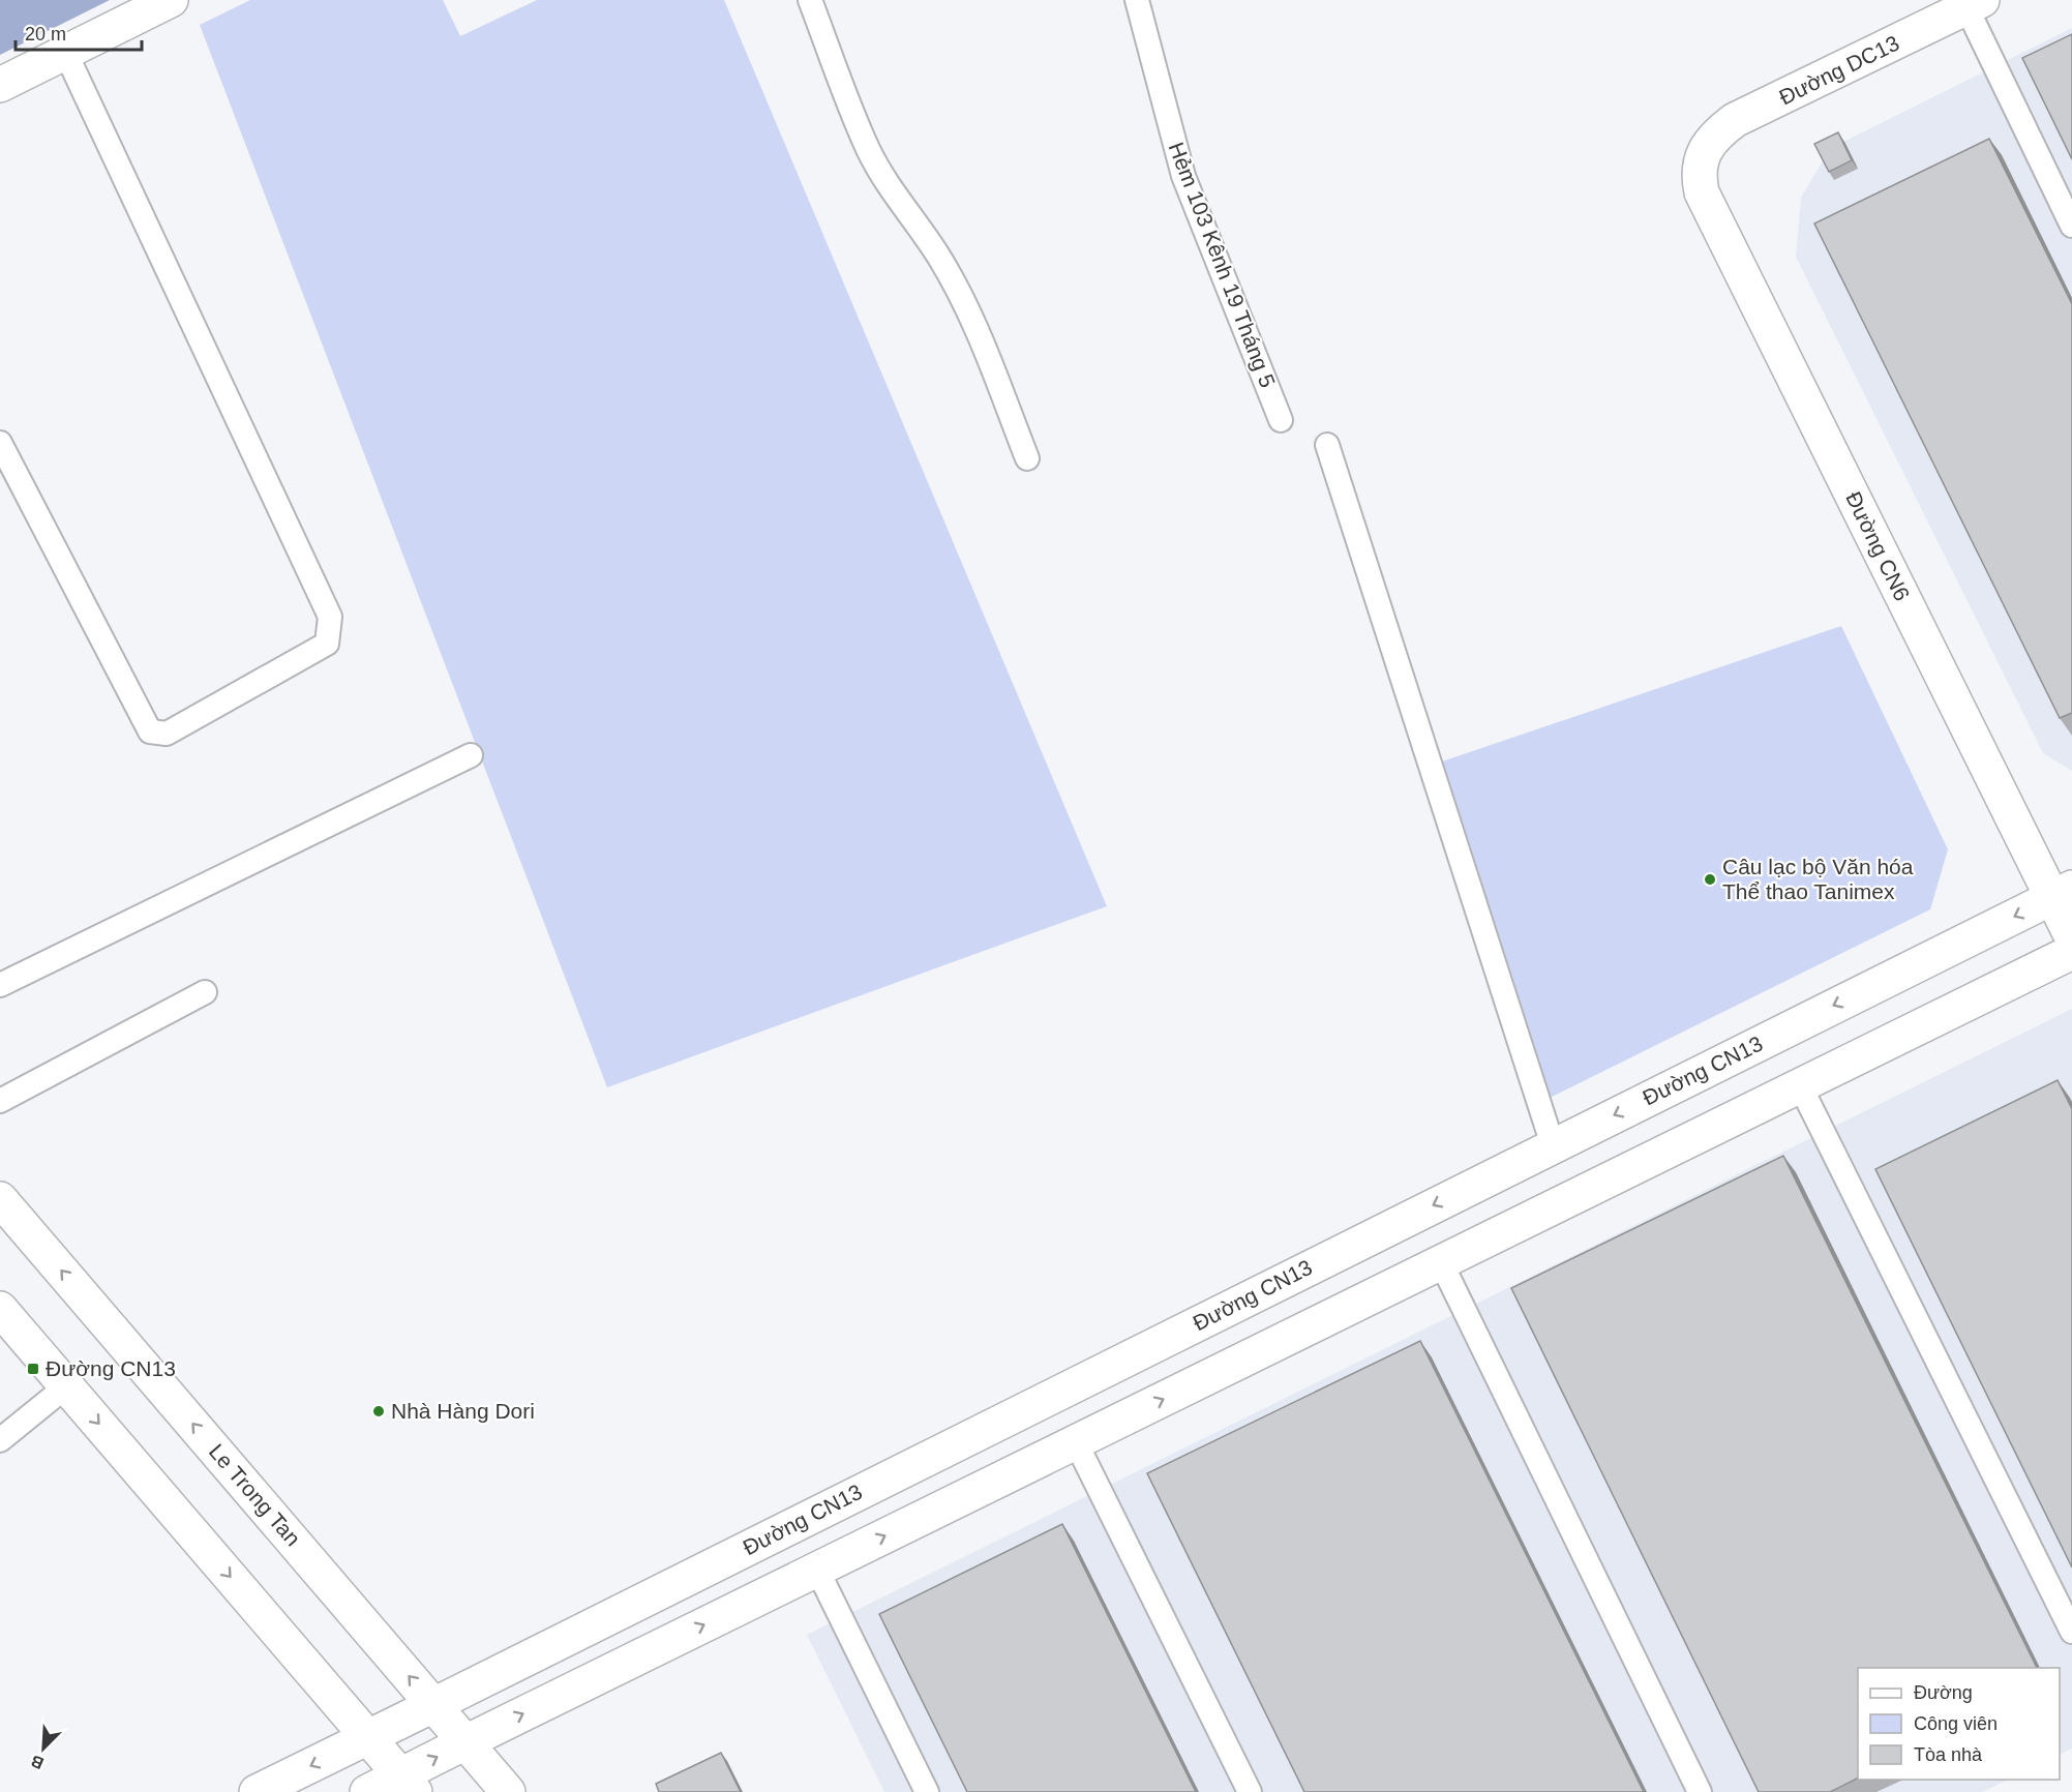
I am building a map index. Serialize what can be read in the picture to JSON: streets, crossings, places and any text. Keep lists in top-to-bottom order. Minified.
{"streets":{"street":["Đường DC13","Đường CN6","Đường CN13","Le Trong Tan"],"lane":["Hẻm 103 Kênh 19 Tháng 5"]},"crossings":[["Đường DC13","Đường CN6"],["Đường CN6","Đường CN13"],["Đường CN13","Le Trong Tan"]],"places":{"other":["Câu lạc bộ Văn hóa Thể thao Tanimex","Nhà Hàng Dori"],"transit":["Đường CN13"]},"legend":["Đường","Công viên","Tòa nhà"],"scale_bar":"20 m","north":"bottom left"}
